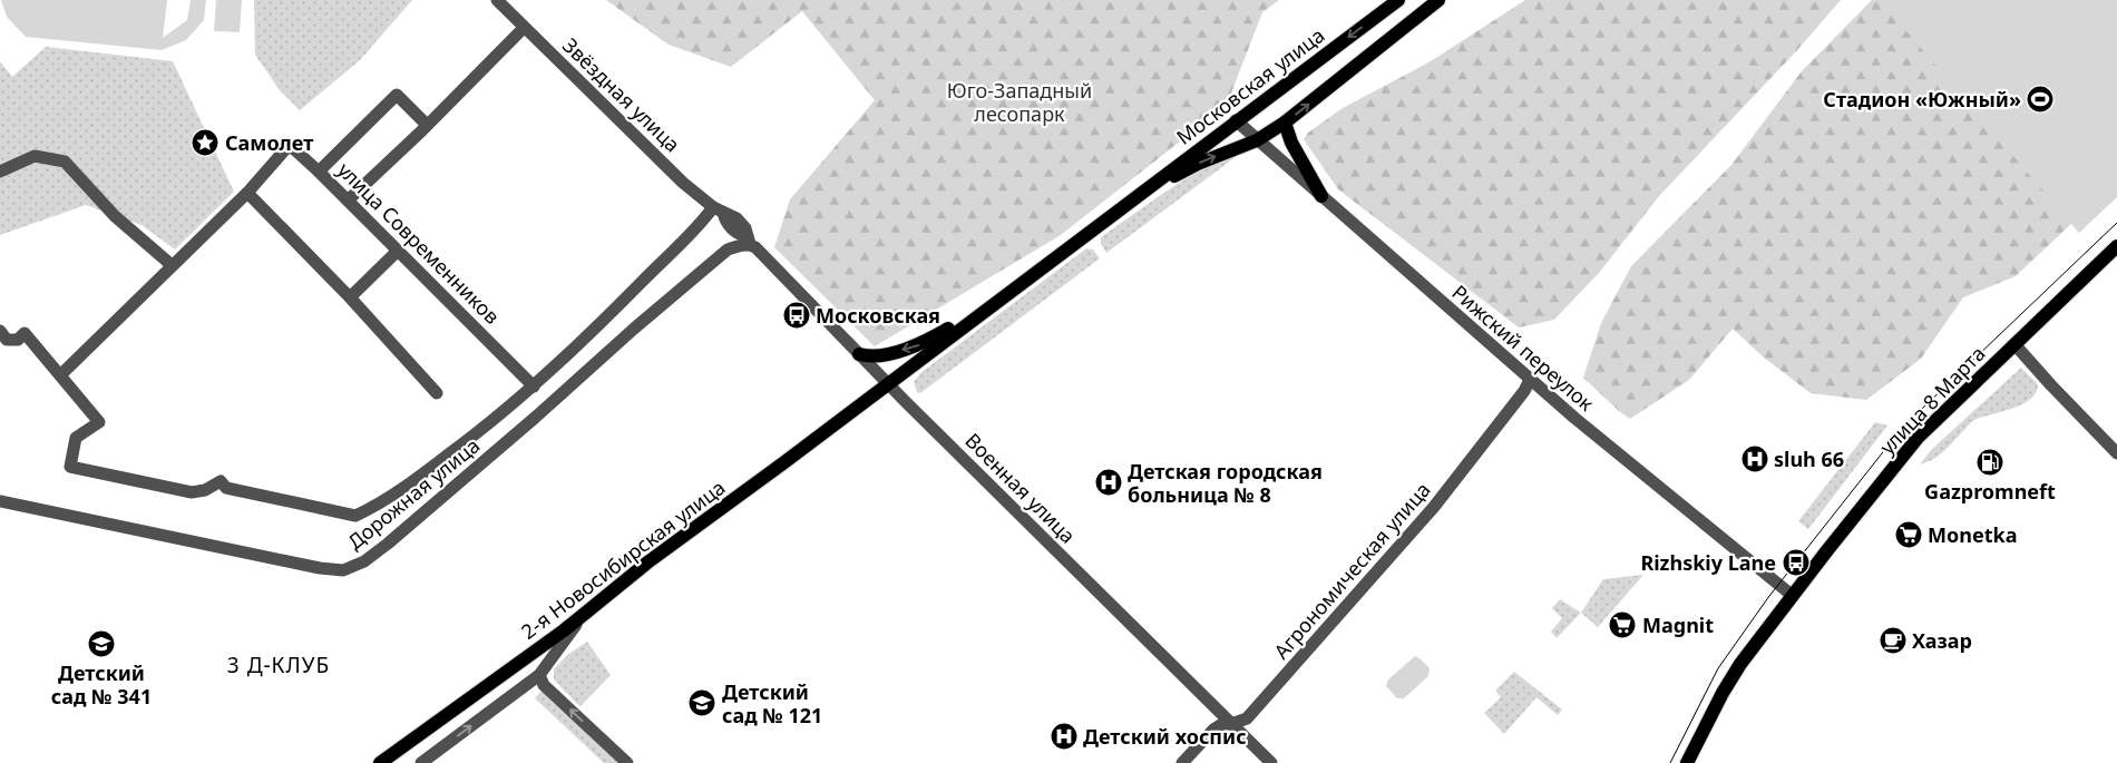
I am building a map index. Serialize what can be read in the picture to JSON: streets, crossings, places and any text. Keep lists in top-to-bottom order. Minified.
{"streets":{"main road":["Московская улица","улица 8 Марта","2-я Новосибирская улица"],"street":["Звёздная улица","улица Современников","Рижский переулок","Военная улица","Дорожная улица","Агрономическая улица"]},"crossings":[["Московская улица","Рижский переулок"],["Московская улица","Военная улица"],["Московская улица","2-я Новосибирская улица"],["Звёздная улица","Военная улица"],["Рижский переулок","улица 8 Марта"],["Рижский переулок","Агрономическая улица"],["Военная улица","Дорожная улица"],["Военная улица","2-я Новосибирская улица"],["Военная улица","Агрономическая улица"]],"districts":["3 Д-КЛУБ"],"parks":["Юго-Западный лесопарк"],"places":{"sports":["Стадион «Южный»"],"place":["Самолет"],"bus stop":["Московская","Rizhskiy Lane"],"hospital":["sluh 66","Детская городская больница № 8","Детский хоспис"],"fuel station":["Gazpromneft"],"supermarket":["Monetka","Magnit"],"cafe":["Хазар"],"school or university":["Детский сад № 341","Детский сад № 121"]}}
